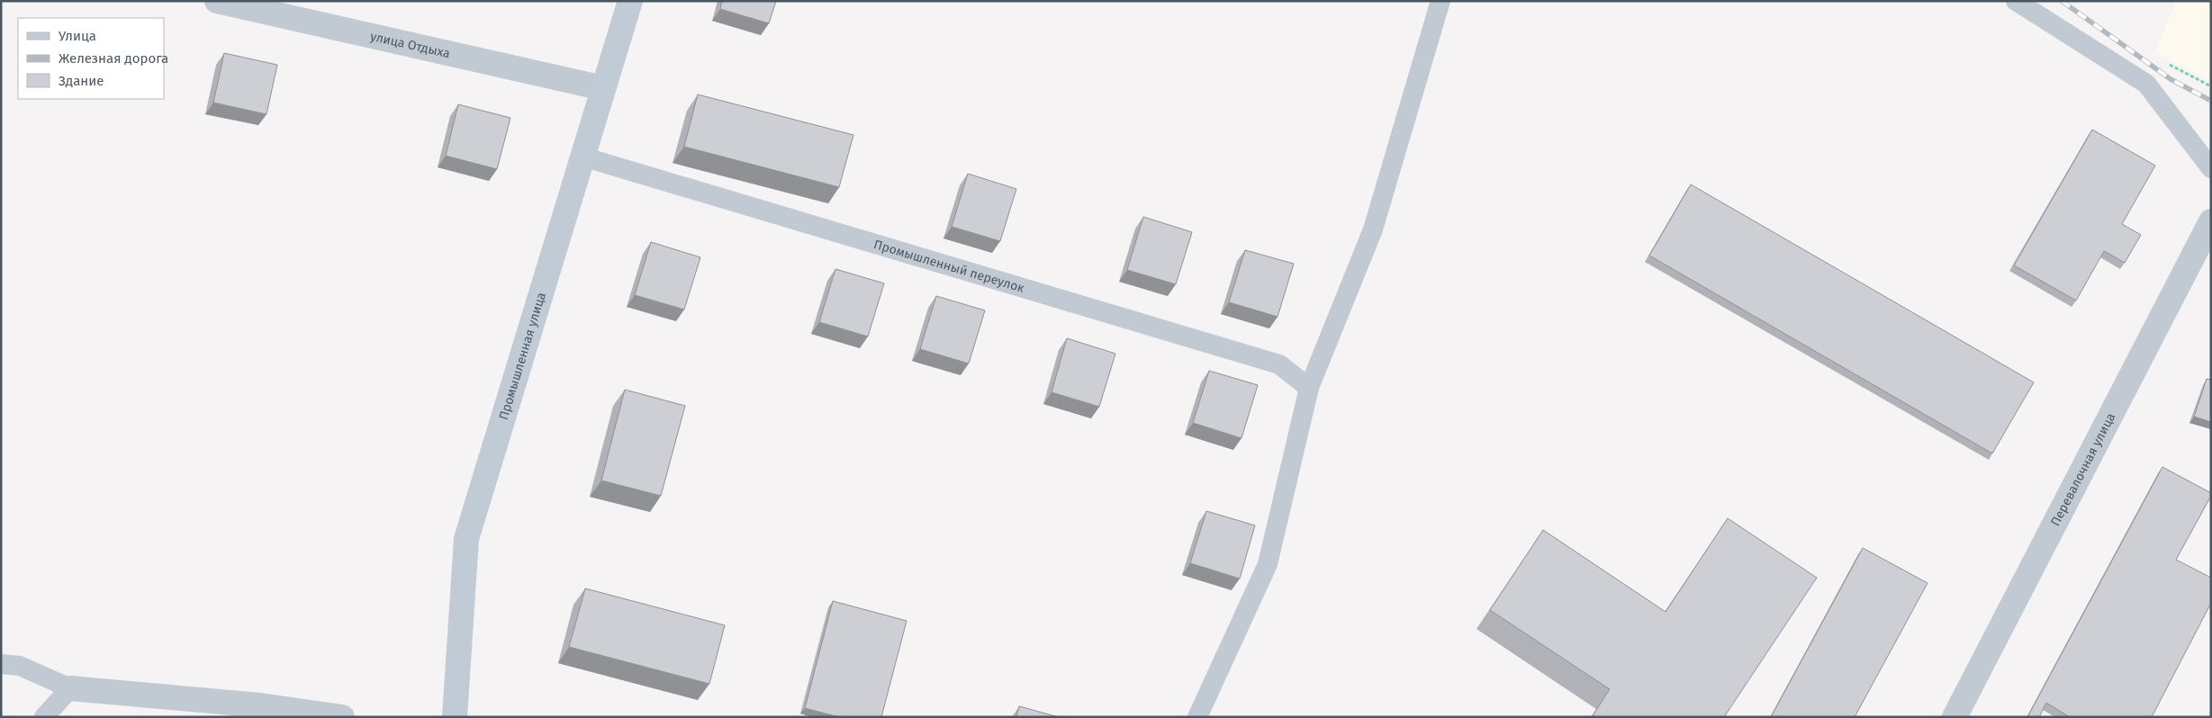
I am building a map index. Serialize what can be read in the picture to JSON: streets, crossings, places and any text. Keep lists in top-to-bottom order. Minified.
{"streets":{"street":["улица Отдыха","Промышленная улица","Перевалочная улица"],"lane":["Промышленный переулок"]},"crossings":[["улица Отдыха","Промышленная улица"],["Промышленный переулок","Промышленная улица"]],"legend":["Улица","Железная дорога","Здание"]}
